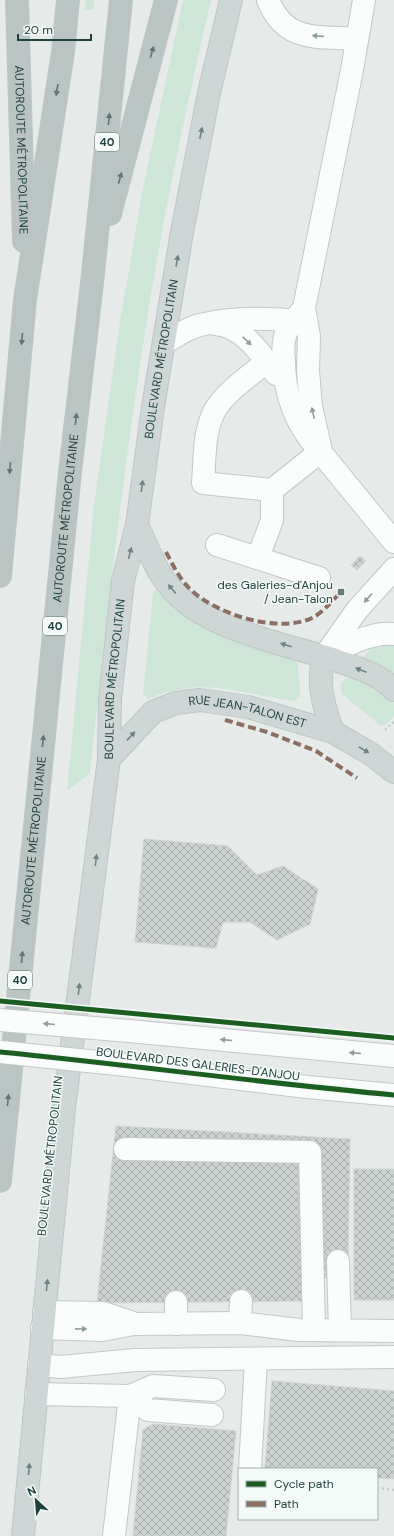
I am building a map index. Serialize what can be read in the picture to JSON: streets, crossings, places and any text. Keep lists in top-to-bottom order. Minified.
{"streets":{"highway":["40","AUTOROUTE MÉTROPOLITAINE"],"main road":["BOULEVARD MÉTROPOLITAIN","RUE JEAN-TALON EST"],"street":["BOULEVARD DES GALERIES-D'ANJOU"]},"crossings":[["BOULEVARD MÉTROPOLITAIN","RUE JEAN-TALON EST"]],"one_way":["BOULEVARD MÉTROPOLITAIN","RUE JEAN-TALON EST"],"places":{"transit":["des Galeries-d'Anjou / Jean-Talon"]},"legend":["Cycle path","Path"],"scale_bar":"20 m","north":"top left"}
